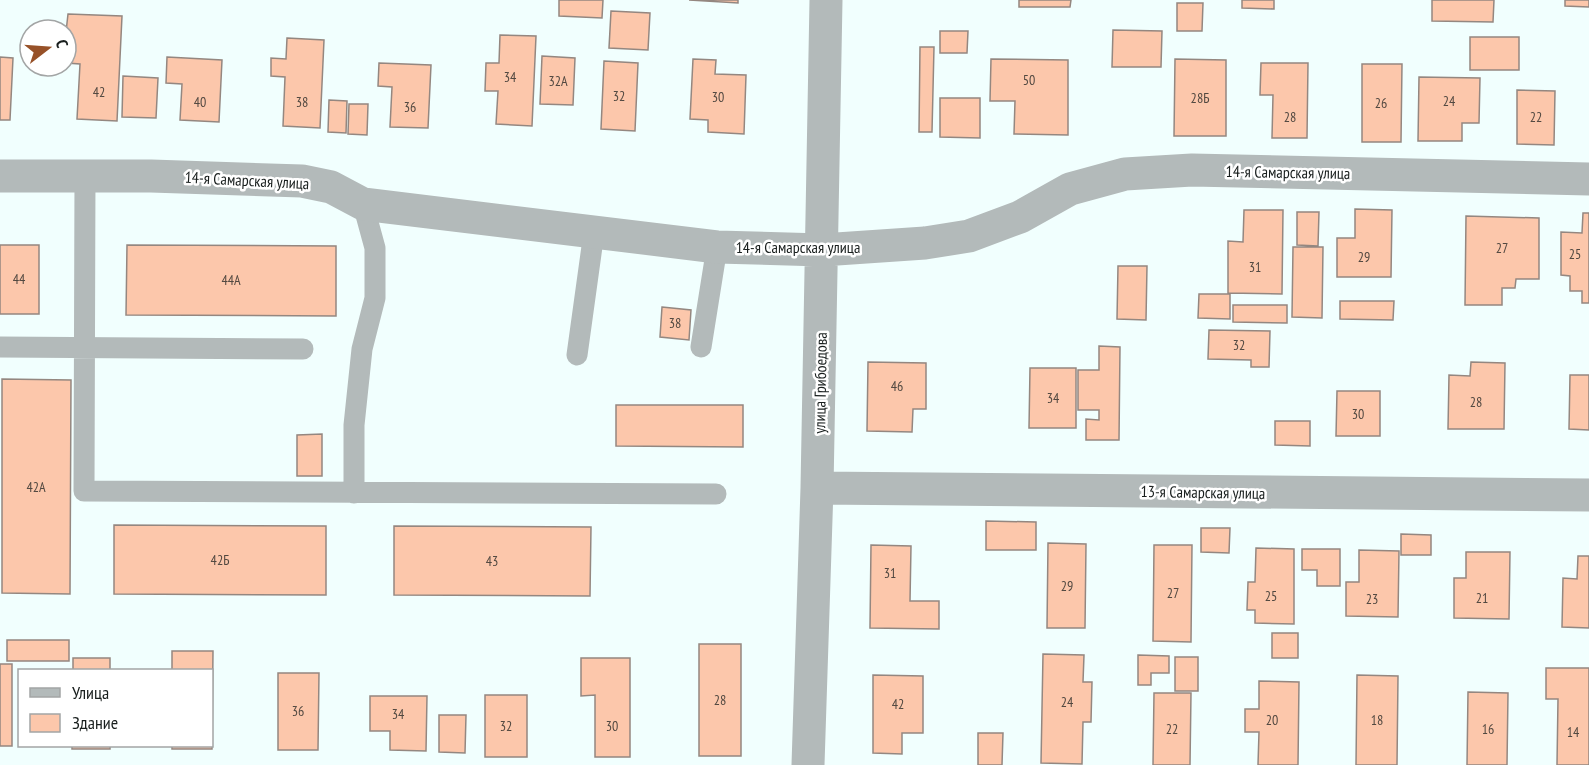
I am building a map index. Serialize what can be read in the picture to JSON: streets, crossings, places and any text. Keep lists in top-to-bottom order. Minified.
{"streets":{"street":["14-я Самарская улица","улица Грибоедова","13-я Самарская улица"]},"crossings":[["14-я Самарская улица","улица Грибоедова"],["улица Грибоедова","13-я Самарская улица"]],"house_numbers":["34","50","32А","42","32","30","28Б","24","40","38","26","36","28","22","27","25","29","31","44","44А","38","32","46","34","28","30","42А","42Б","43","31","29","27","25","21","23","28","24","42","36","34","20","18","32","30","22","16","14"],"legend":["Улица","Здание"],"north":"right"}
